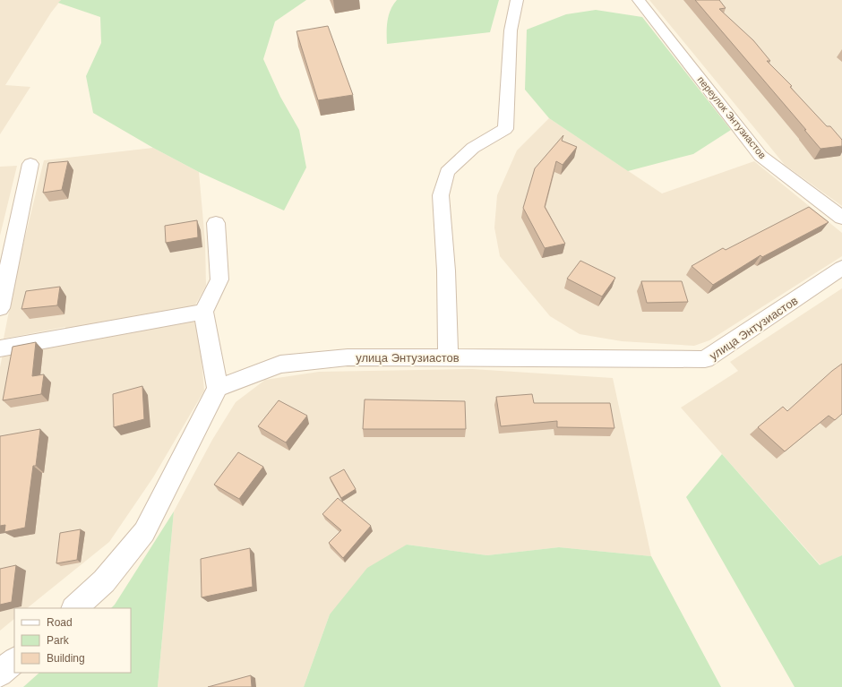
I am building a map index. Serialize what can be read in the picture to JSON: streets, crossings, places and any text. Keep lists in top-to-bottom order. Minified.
{"streets":{"street":["переулок Энтузиастов","улица Энтузиастов"]},"legend":["Road","Park","Building"]}
